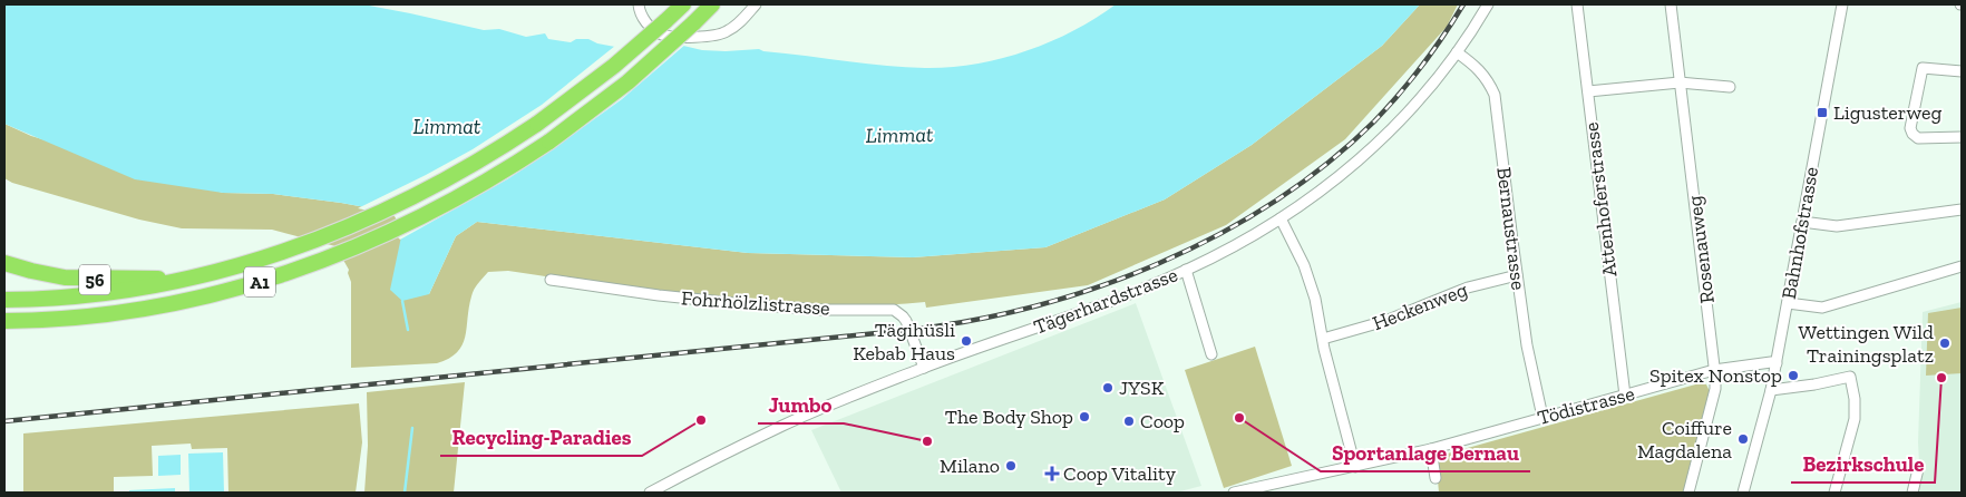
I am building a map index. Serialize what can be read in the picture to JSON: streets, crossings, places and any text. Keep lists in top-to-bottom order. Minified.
{"streets":{"highway":["56","A1"],"street":["Attenhoferstrasse","Bernaustrasse","Bahnhofstrasse","Rosenauweg","Tägerhardstrasse","Fohrhölzlistrasse","Heckenweg","Tödistrasse"]},"crossings":[["Attenhoferstrasse","Tödistrasse"],["Bernaustrasse","Tägerhardstrasse"],["Bernaustrasse","Heckenweg"],["Bernaustrasse","Tödistrasse"],["Bahnhofstrasse","Tödistrasse"],["Rosenauweg","Tödistrasse"],["56","A1"],["Tägerhardstrasse","Fohrhölzlistrasse"]],"water":["Limmat"],"places":{"transit":["Ligusterweg"],"other":["Tägihüsli Kebab Haus","Wettingen Wild Trainingsplatz","Spitex Nonstop","Bezirkschule","JYSK","The Body Shop","Sportanlage Bernau","Recycling-Paradies","Coop","Coiffure Magdalena","Jumbo","Milano"],"health":["Coop Vitality"]}}
